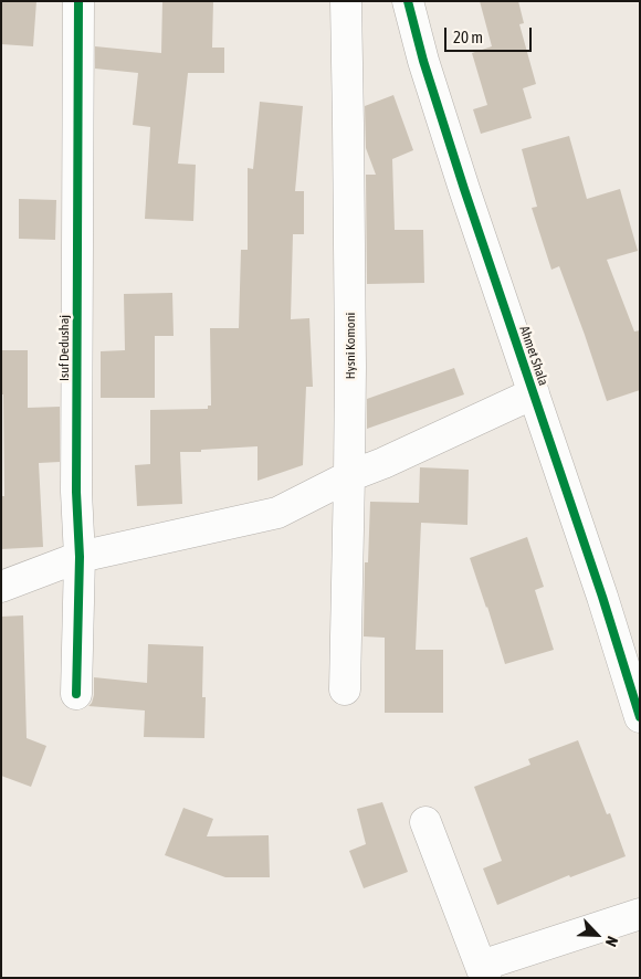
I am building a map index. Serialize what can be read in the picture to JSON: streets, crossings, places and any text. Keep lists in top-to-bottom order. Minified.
{"streets":{"street":["Hysni Komoni","Isuf Dedushaj","Ahmet Shala"]},"crossings":[["Hysni Komoni","Ahmet Shala"],["Isuf Dedushaj","Ahmet Shala"]],"scale_bar":"20 m","north":"bottom right"}
